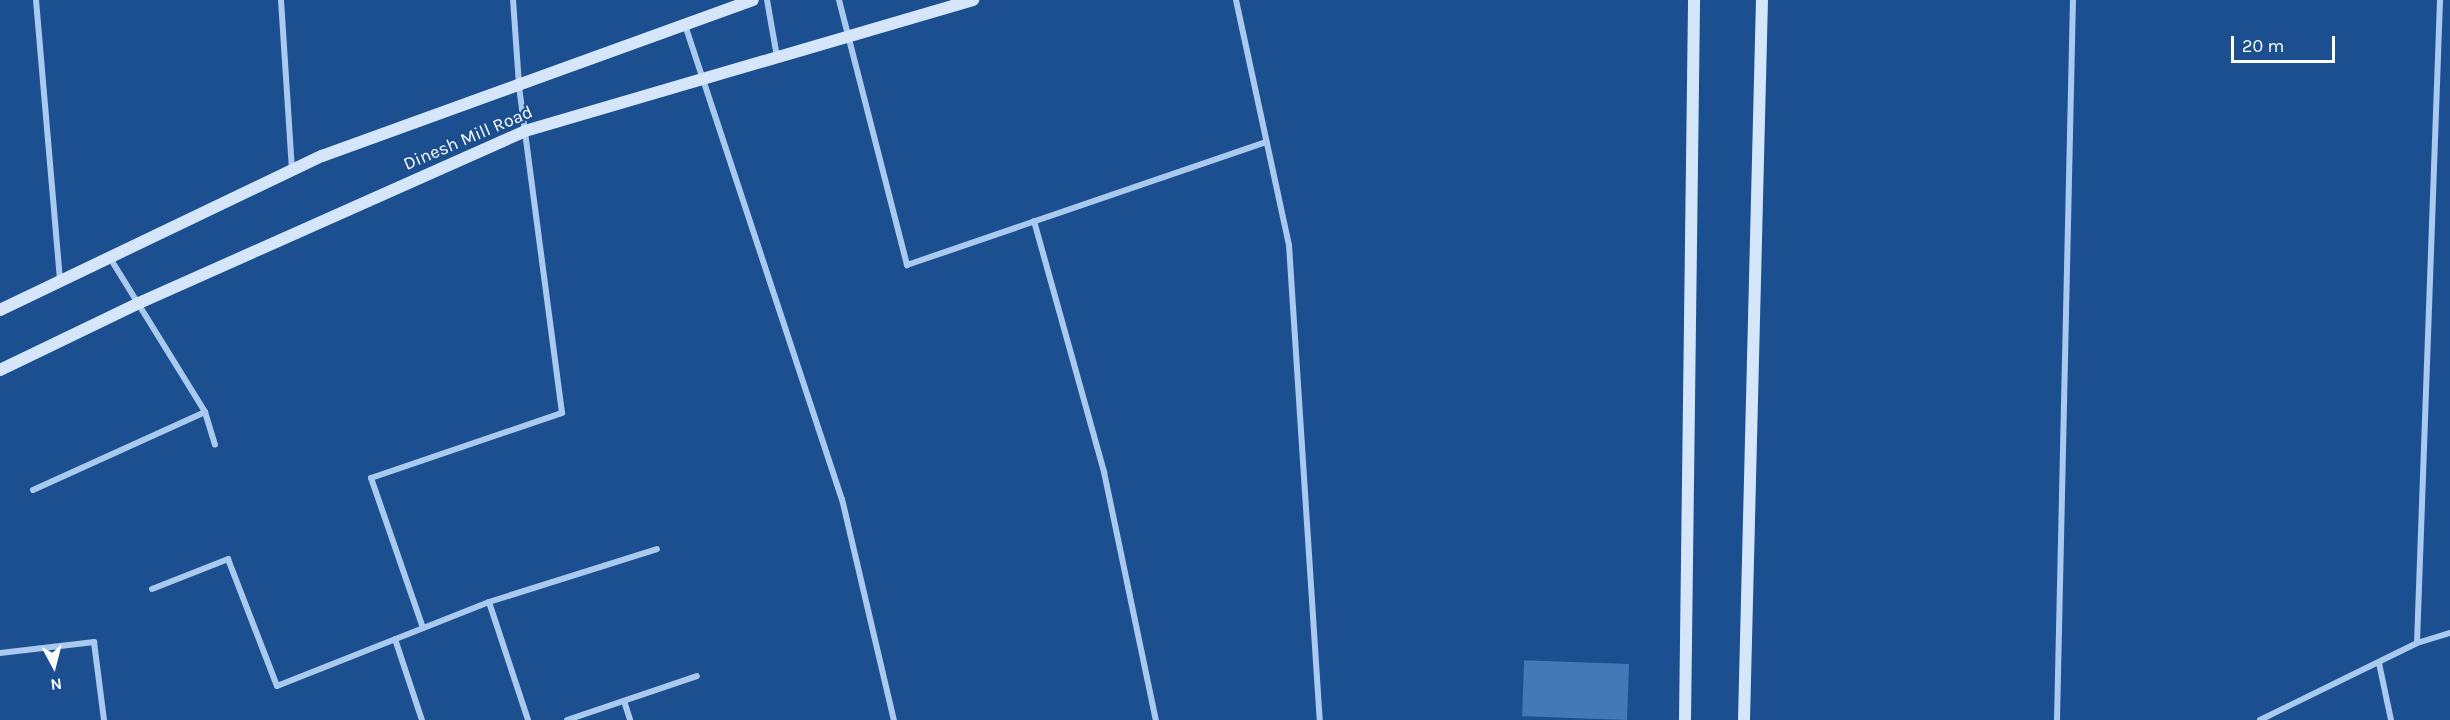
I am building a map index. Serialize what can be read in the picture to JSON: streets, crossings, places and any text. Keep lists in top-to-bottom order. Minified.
{"streets":{"street":["Dinesh Mill Road"]},"scale_bar":"20 m","north":"bottom"}
